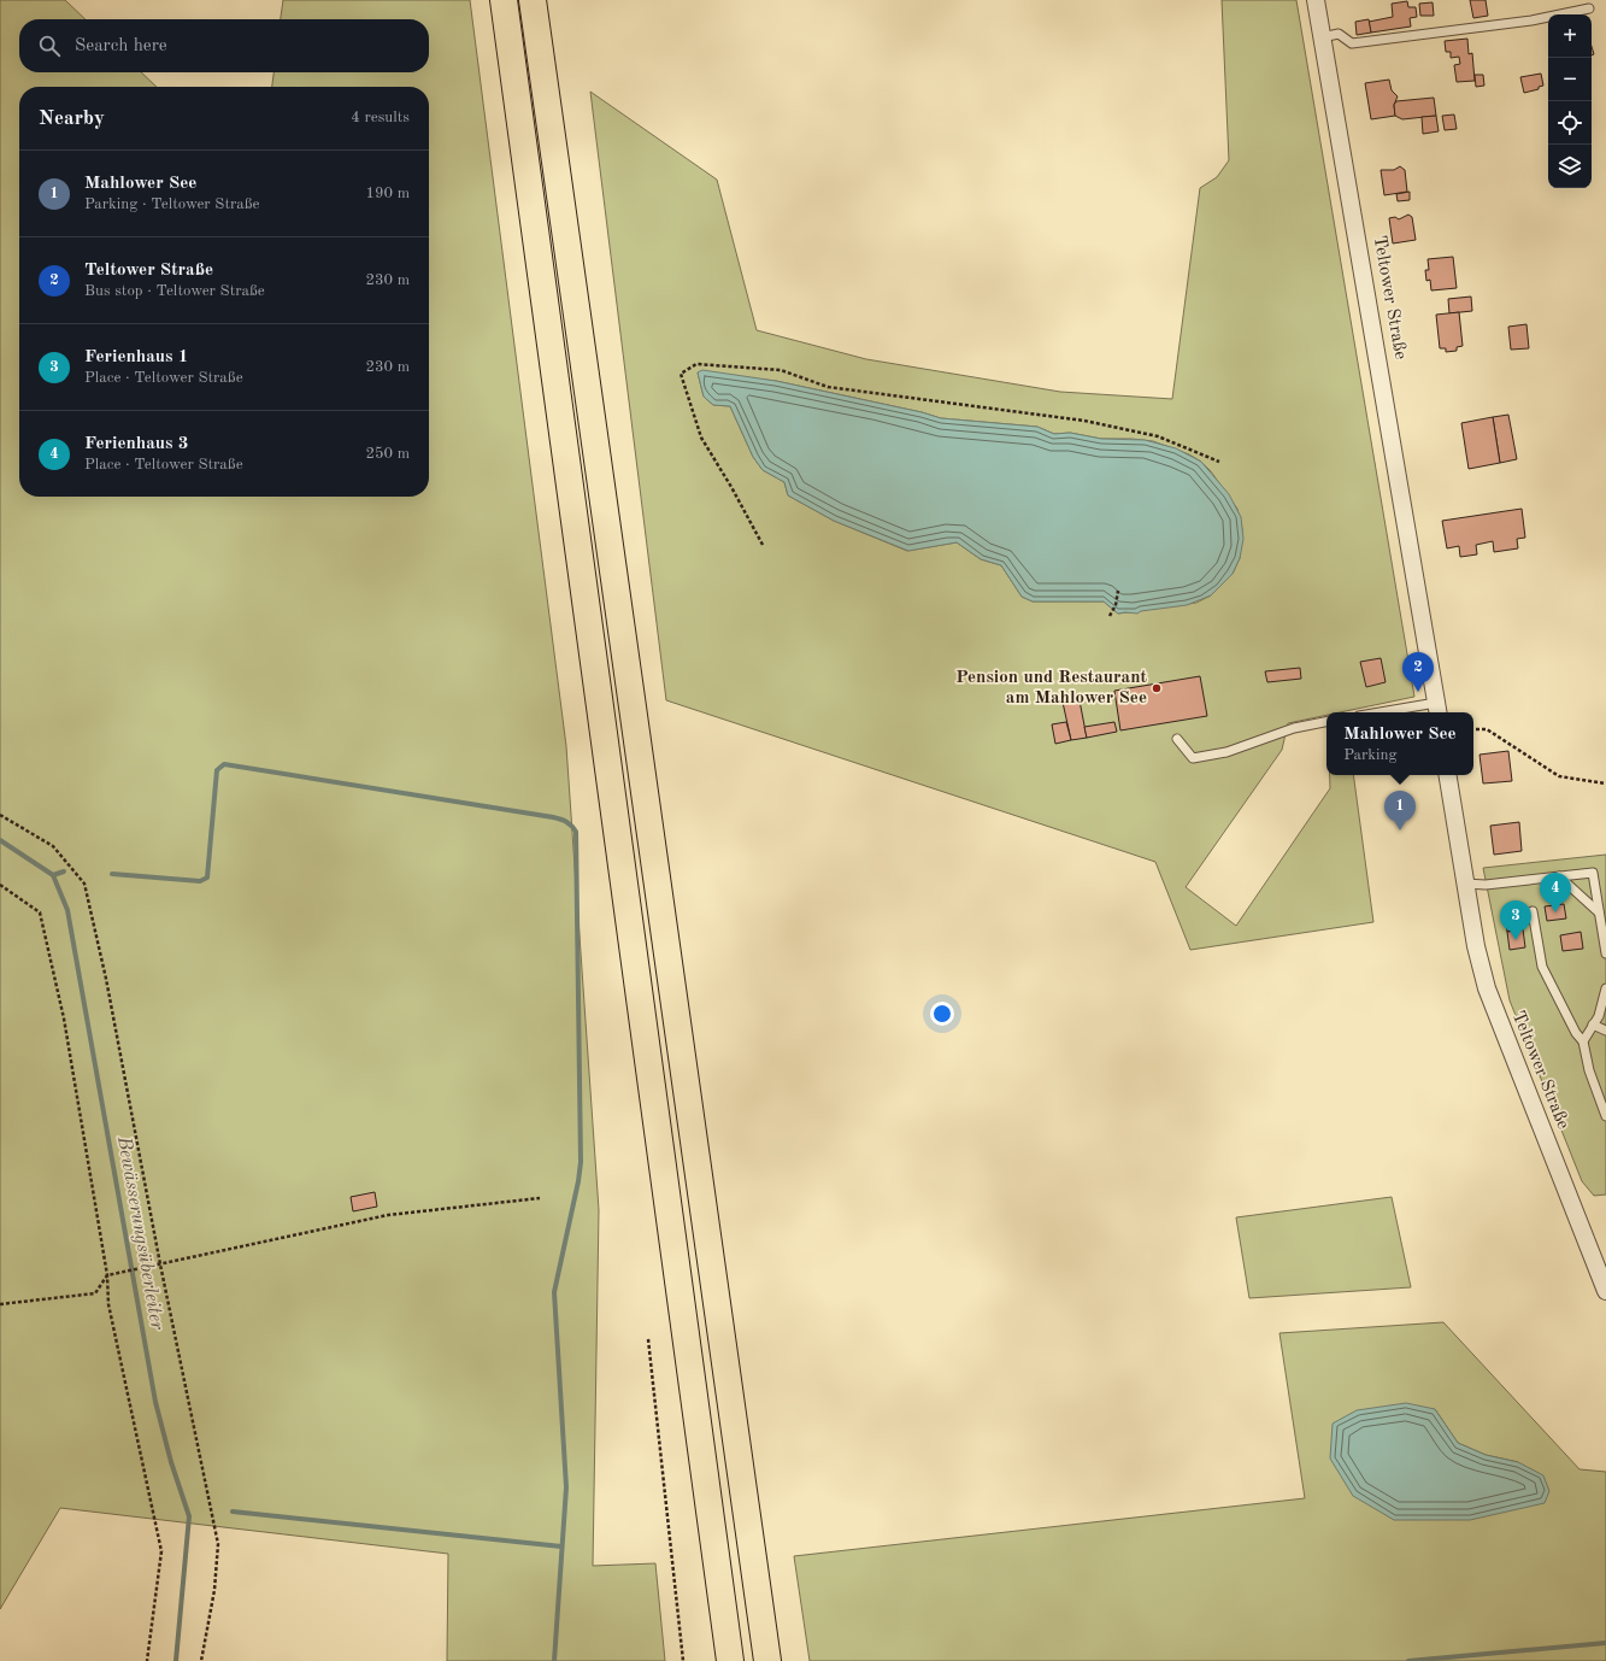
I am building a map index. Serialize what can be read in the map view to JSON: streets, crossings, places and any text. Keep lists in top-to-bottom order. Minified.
{"streets":{"street":["Teltower Straße"]},"water":["Bewässerungsüberleiter"],"places":["Pension und Restaurant am Mahlower See"],"page":{"map_buttons":["+","−"],"search":"Search here","heading":["Nearby","4 results"],"list":[{"mark":"1","name":"Mahlower See","note":"Parking · Teltower Straße","value":"190 m"},{"mark":"2","name":"Teltower Straße","note":"Bus stop · Teltower Straße","value":"230 m"},{"mark":"3","name":"Ferienhaus 1","note":"Place · Teltower Straße","value":"230 m"},{"mark":"4","name":"Ferienhaus 3","note":"Place · Teltower Straße","value":"250 m"}],"pins":["2","1","4","3"],"popup":["Mahlower See","Parking"]}}
